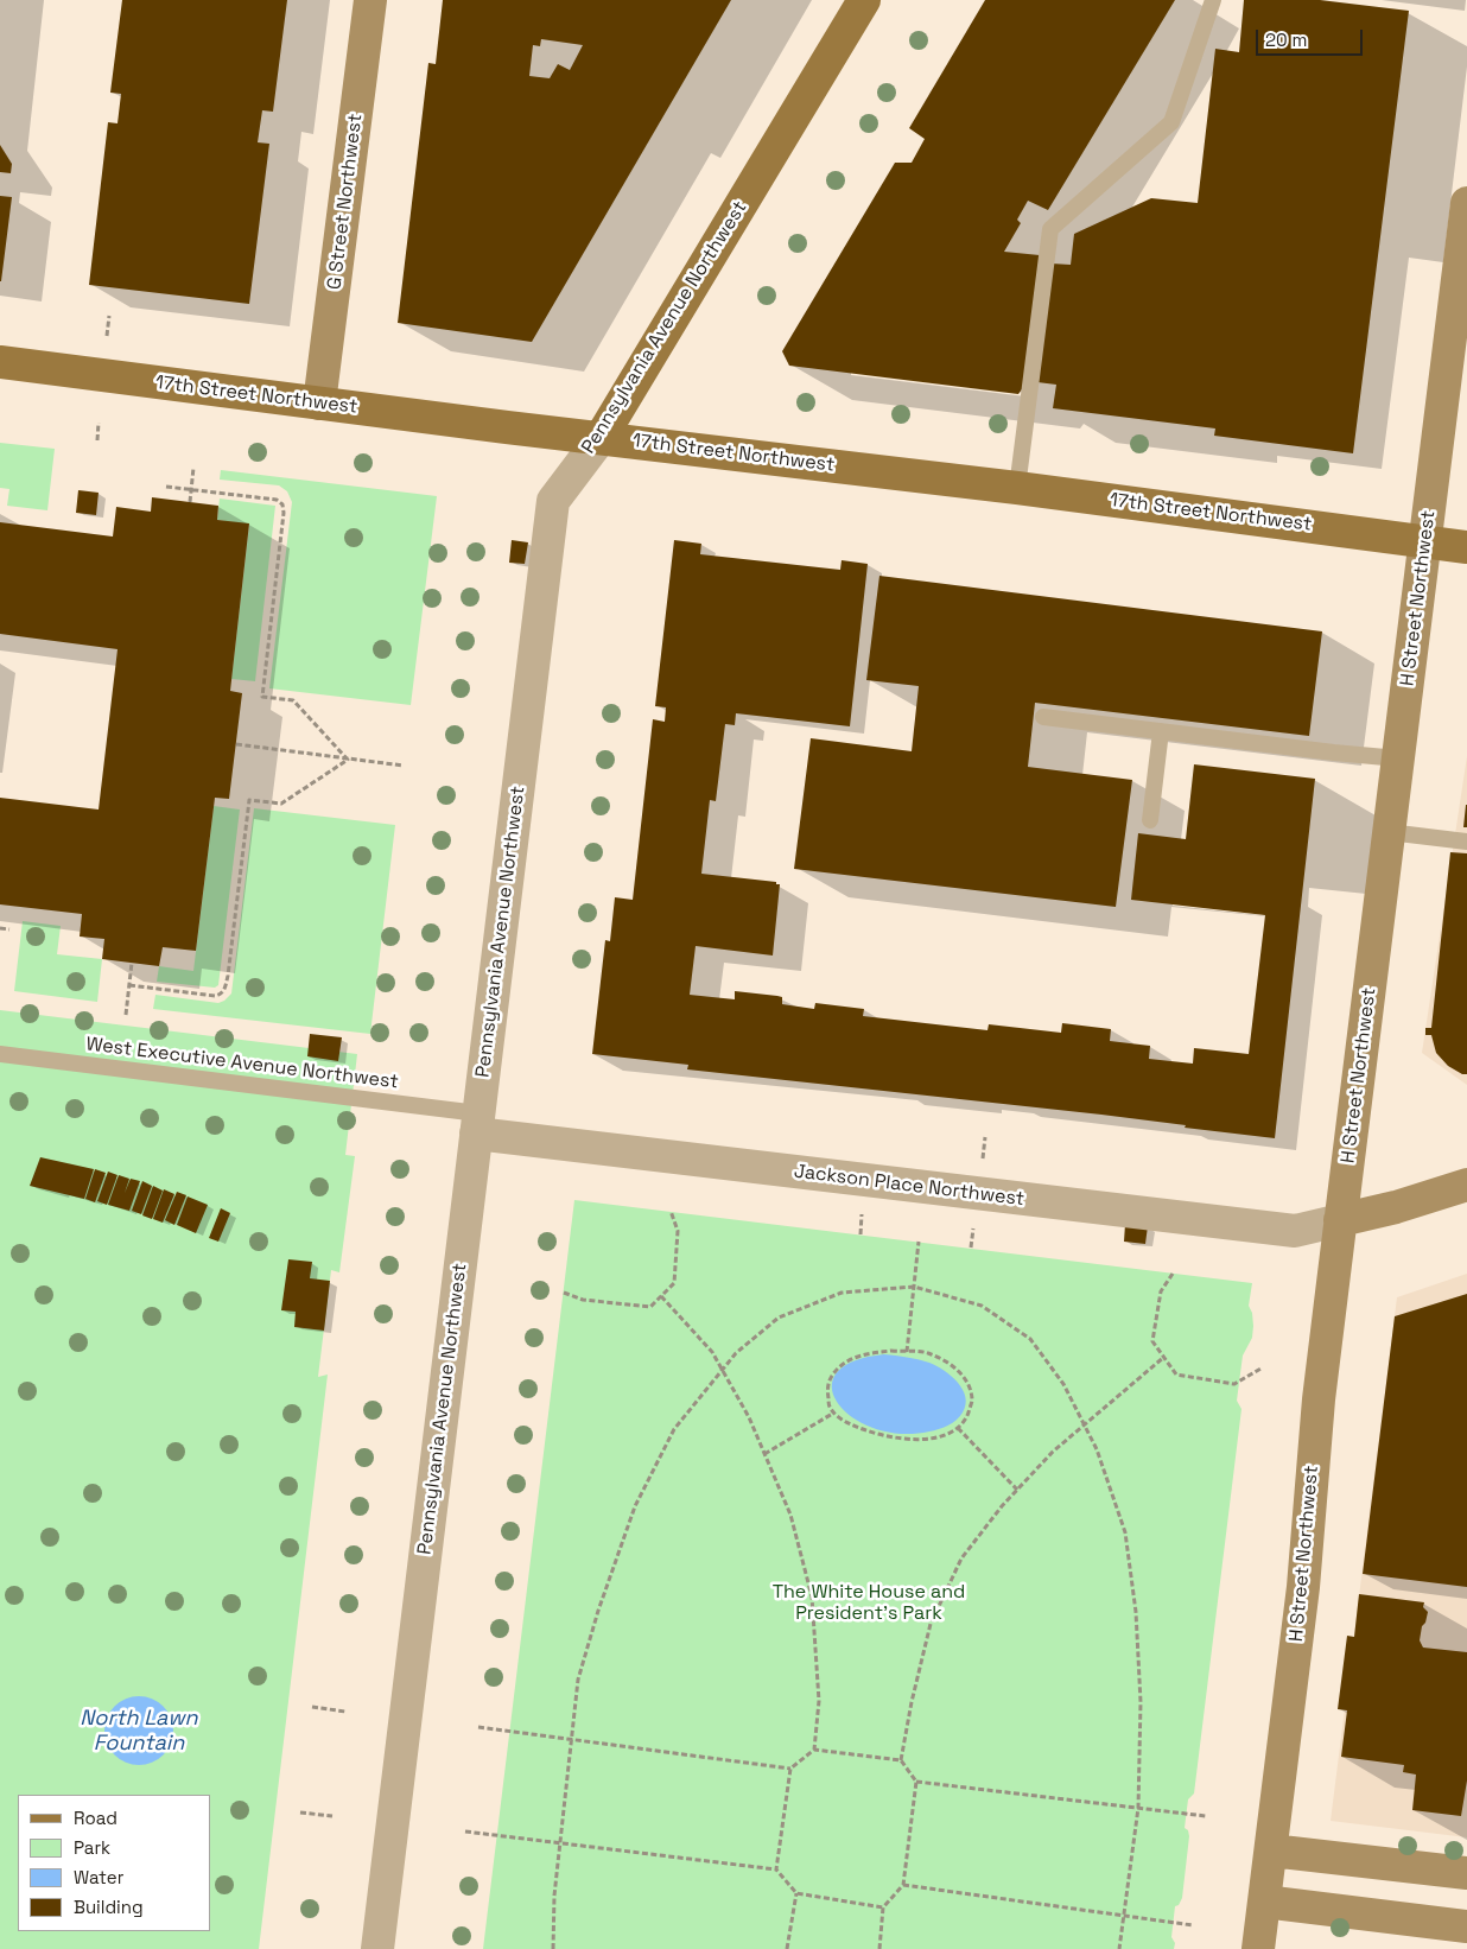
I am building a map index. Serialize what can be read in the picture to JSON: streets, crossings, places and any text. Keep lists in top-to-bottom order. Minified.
{"streets":{"main road":["G Street Northwest","Pennsylvania Avenue Northwest","17th Street Northwest","H Street Northwest"],"street":["Jackson Place Northwest"],"lane":["West Executive Avenue Northwest"]},"crossings":[["G Street Northwest","17th Street Northwest"],["Pennsylvania Avenue Northwest","17th Street Northwest"],["Pennsylvania Avenue Northwest","West Executive Avenue Northwest"],["Pennsylvania Avenue Northwest","Jackson Place Northwest"],["17th Street Northwest","H Street Northwest"],["H Street Northwest","Jackson Place Northwest"],["West Executive Avenue Northwest","Jackson Place Northwest"]],"water":["North Lawn Fountain"],"parks":["The White House and President's Park"],"legend":["Road","Park","Water","Building"],"scale_bar":"20 m"}
